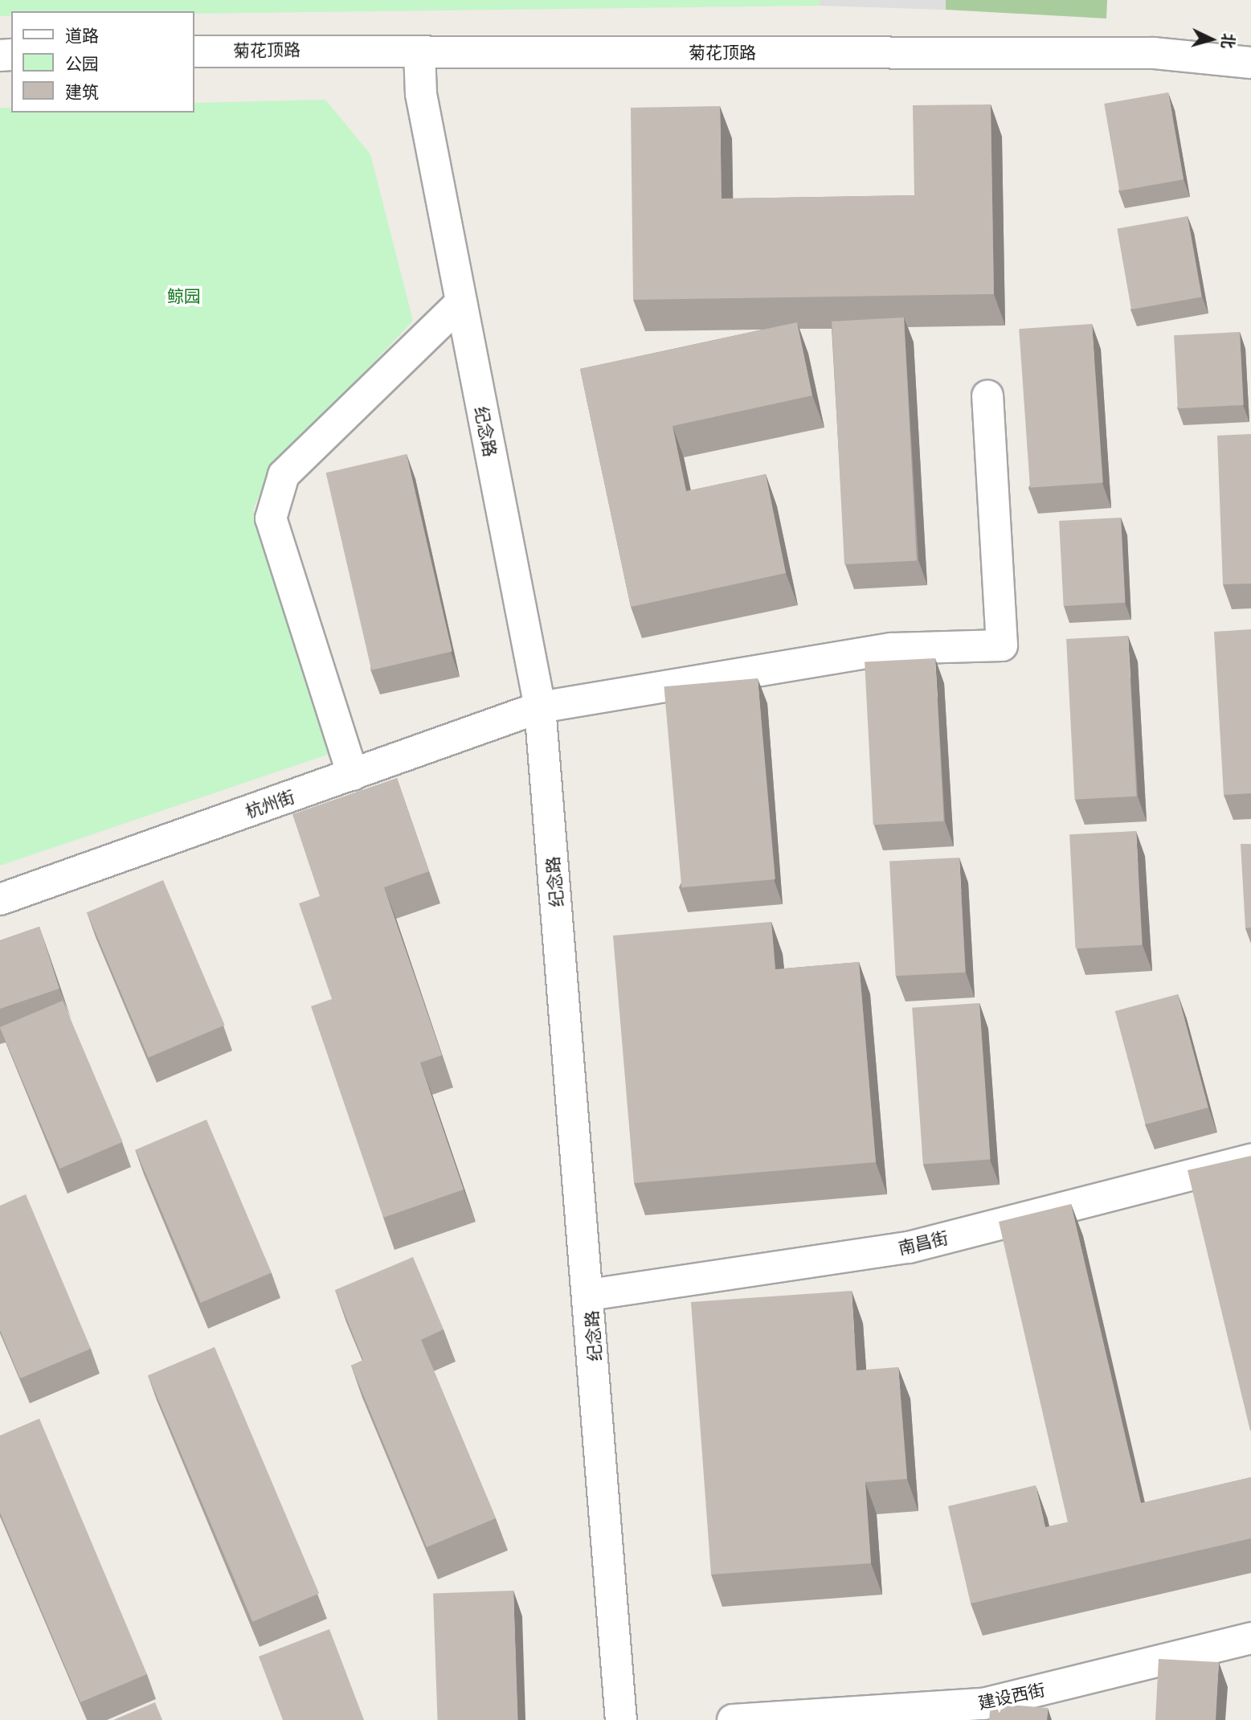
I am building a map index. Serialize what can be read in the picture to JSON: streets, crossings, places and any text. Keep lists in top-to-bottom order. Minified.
{"streets":{"street":["菊花顶路","纪念路","杭州街","南昌街","建设西街"]},"crossings":[["菊花顶路","纪念路"],["纪念路","杭州街"],["纪念路","南昌街"]],"parks":["鲸园"],"legend":["道路","公园","建筑"],"north":"right"}
